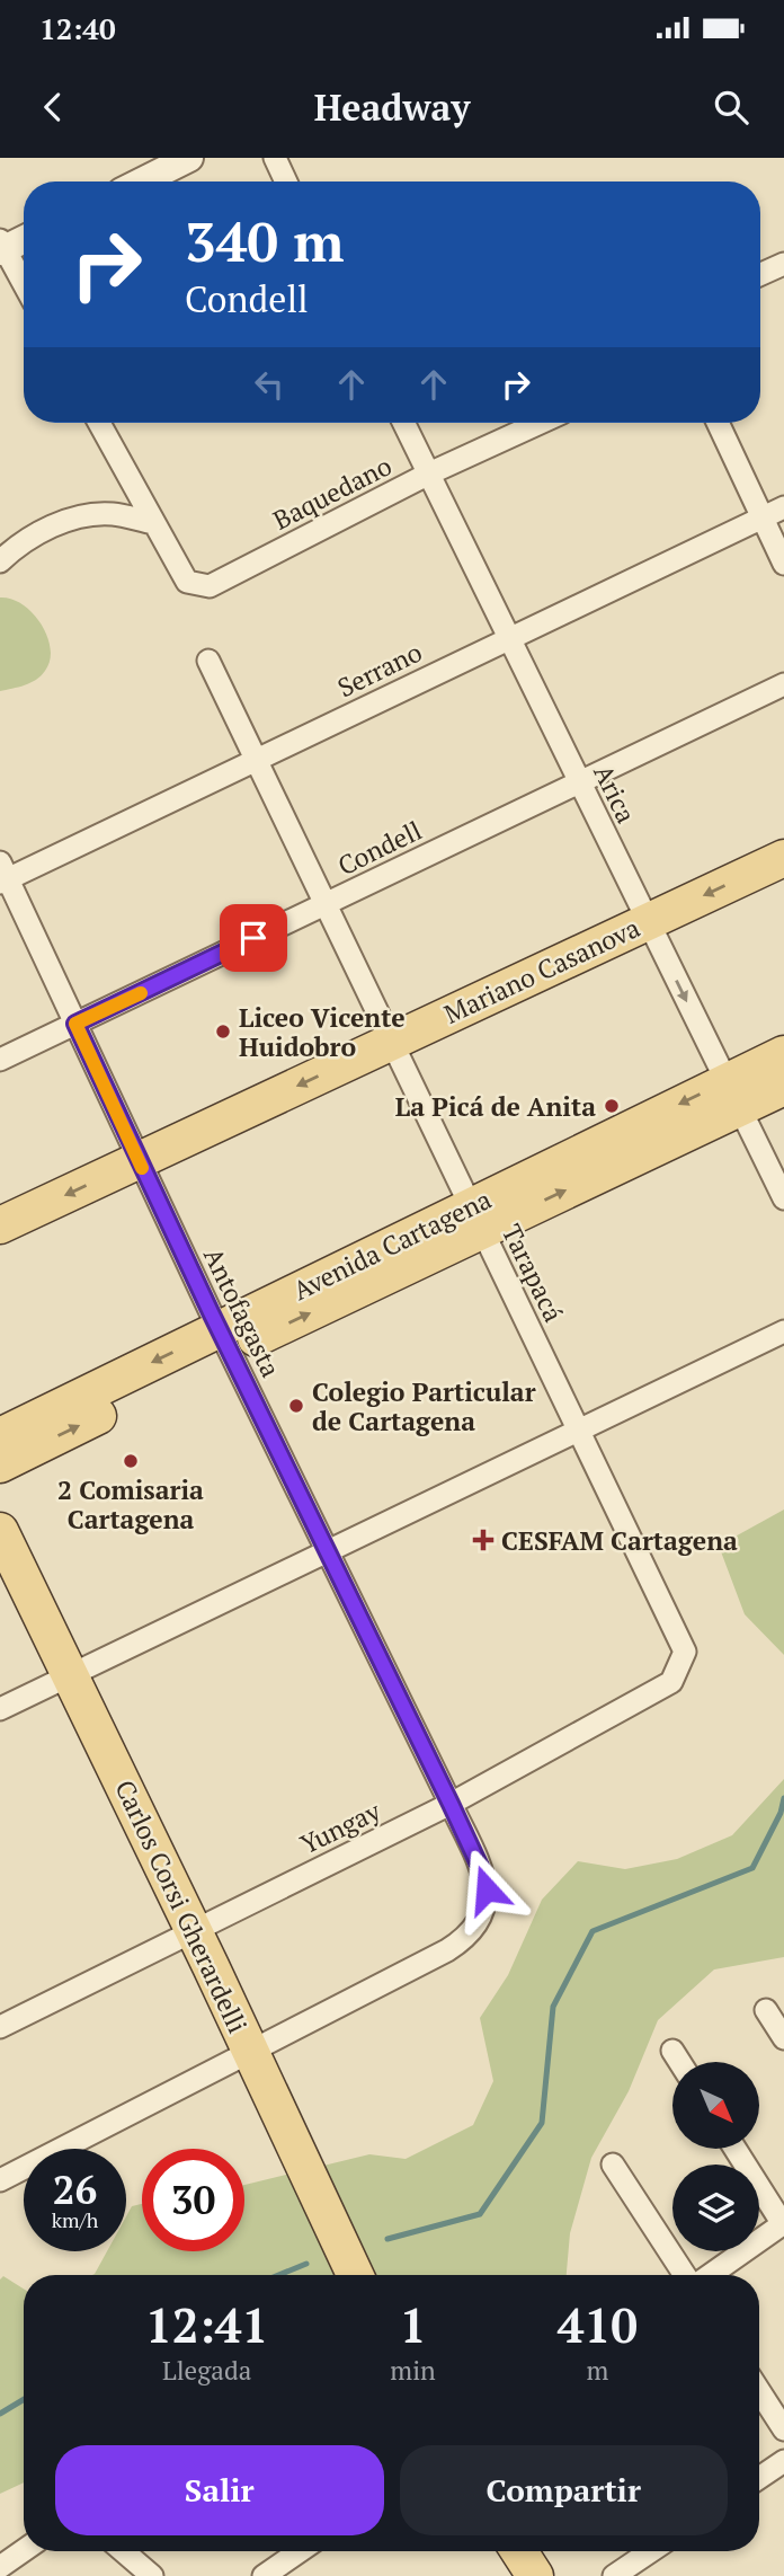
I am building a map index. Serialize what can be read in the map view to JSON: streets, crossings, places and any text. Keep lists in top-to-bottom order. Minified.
{"streets":{"main road":["Mariano Casanova","Avenida Cartagena","Carlos Corsi Gherardelli"],"street":["Baquedano","Serrano","Arica","Condell","Tarapacá","Antofagasta","Yungay"]},"crossings":[["Baquedano","Arica"],["Serrano","Arica"],["Serrano","Tarapacá"],["Serrano","Antofagasta"],["Arica","Condell"],["Arica","Mariano Casanova"],["Arica","Avenida Cartagena"],["Condell","Tarapacá"],["Condell","Antofagasta"],["Mariano Casanova","Tarapacá"],["Mariano Casanova","Antofagasta"],["Avenida Cartagena","Tarapacá"],["Avenida Cartagena","Antofagasta"],["Tarapacá","Yungay"],["Antofagasta","Yungay"],["Antofagasta","Carlos Corsi Gherardelli"],["Yungay","Carlos Corsi Gherardelli"]],"one_way":["Mariano Casanova"],"places":{"other":["Liceo Vicente Huidobro","La Picá de Anita","Colegio Particular de Cartagena","2 Comisaria Cartagena"],"health":["CESFAM Cartagena"]},"north":"bottom right","page":{"status":"12:40","header":"Headway","turn":["340 m","Condell"],"speed":"26 km/h","limit":"30","eta":["12:41","Llegada","1","min","410","m"],"buttons":["Salir","Compartir"]}}
